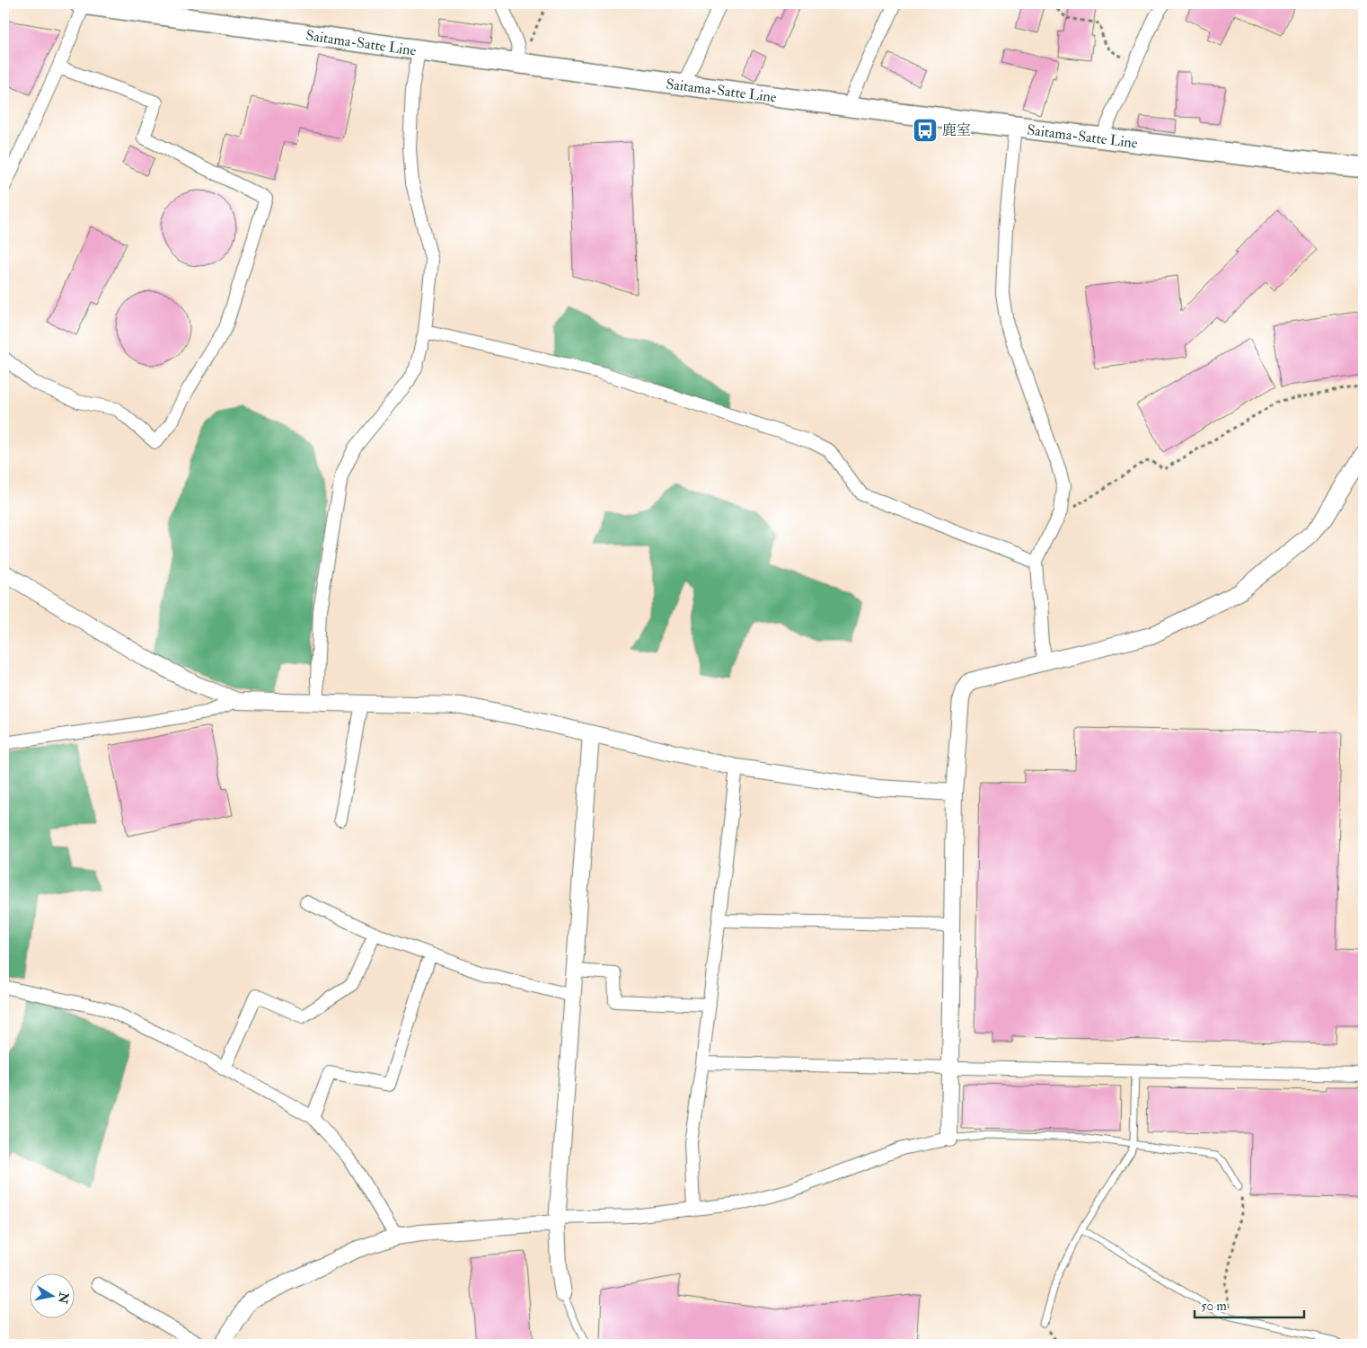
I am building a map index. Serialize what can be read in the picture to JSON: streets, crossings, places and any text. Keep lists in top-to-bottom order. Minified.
{"streets":{"main road":["Saitama-Satte Line"]},"places":{"bus stop":["鹿室"]},"scale_bar":"50 m","north":"right"}
